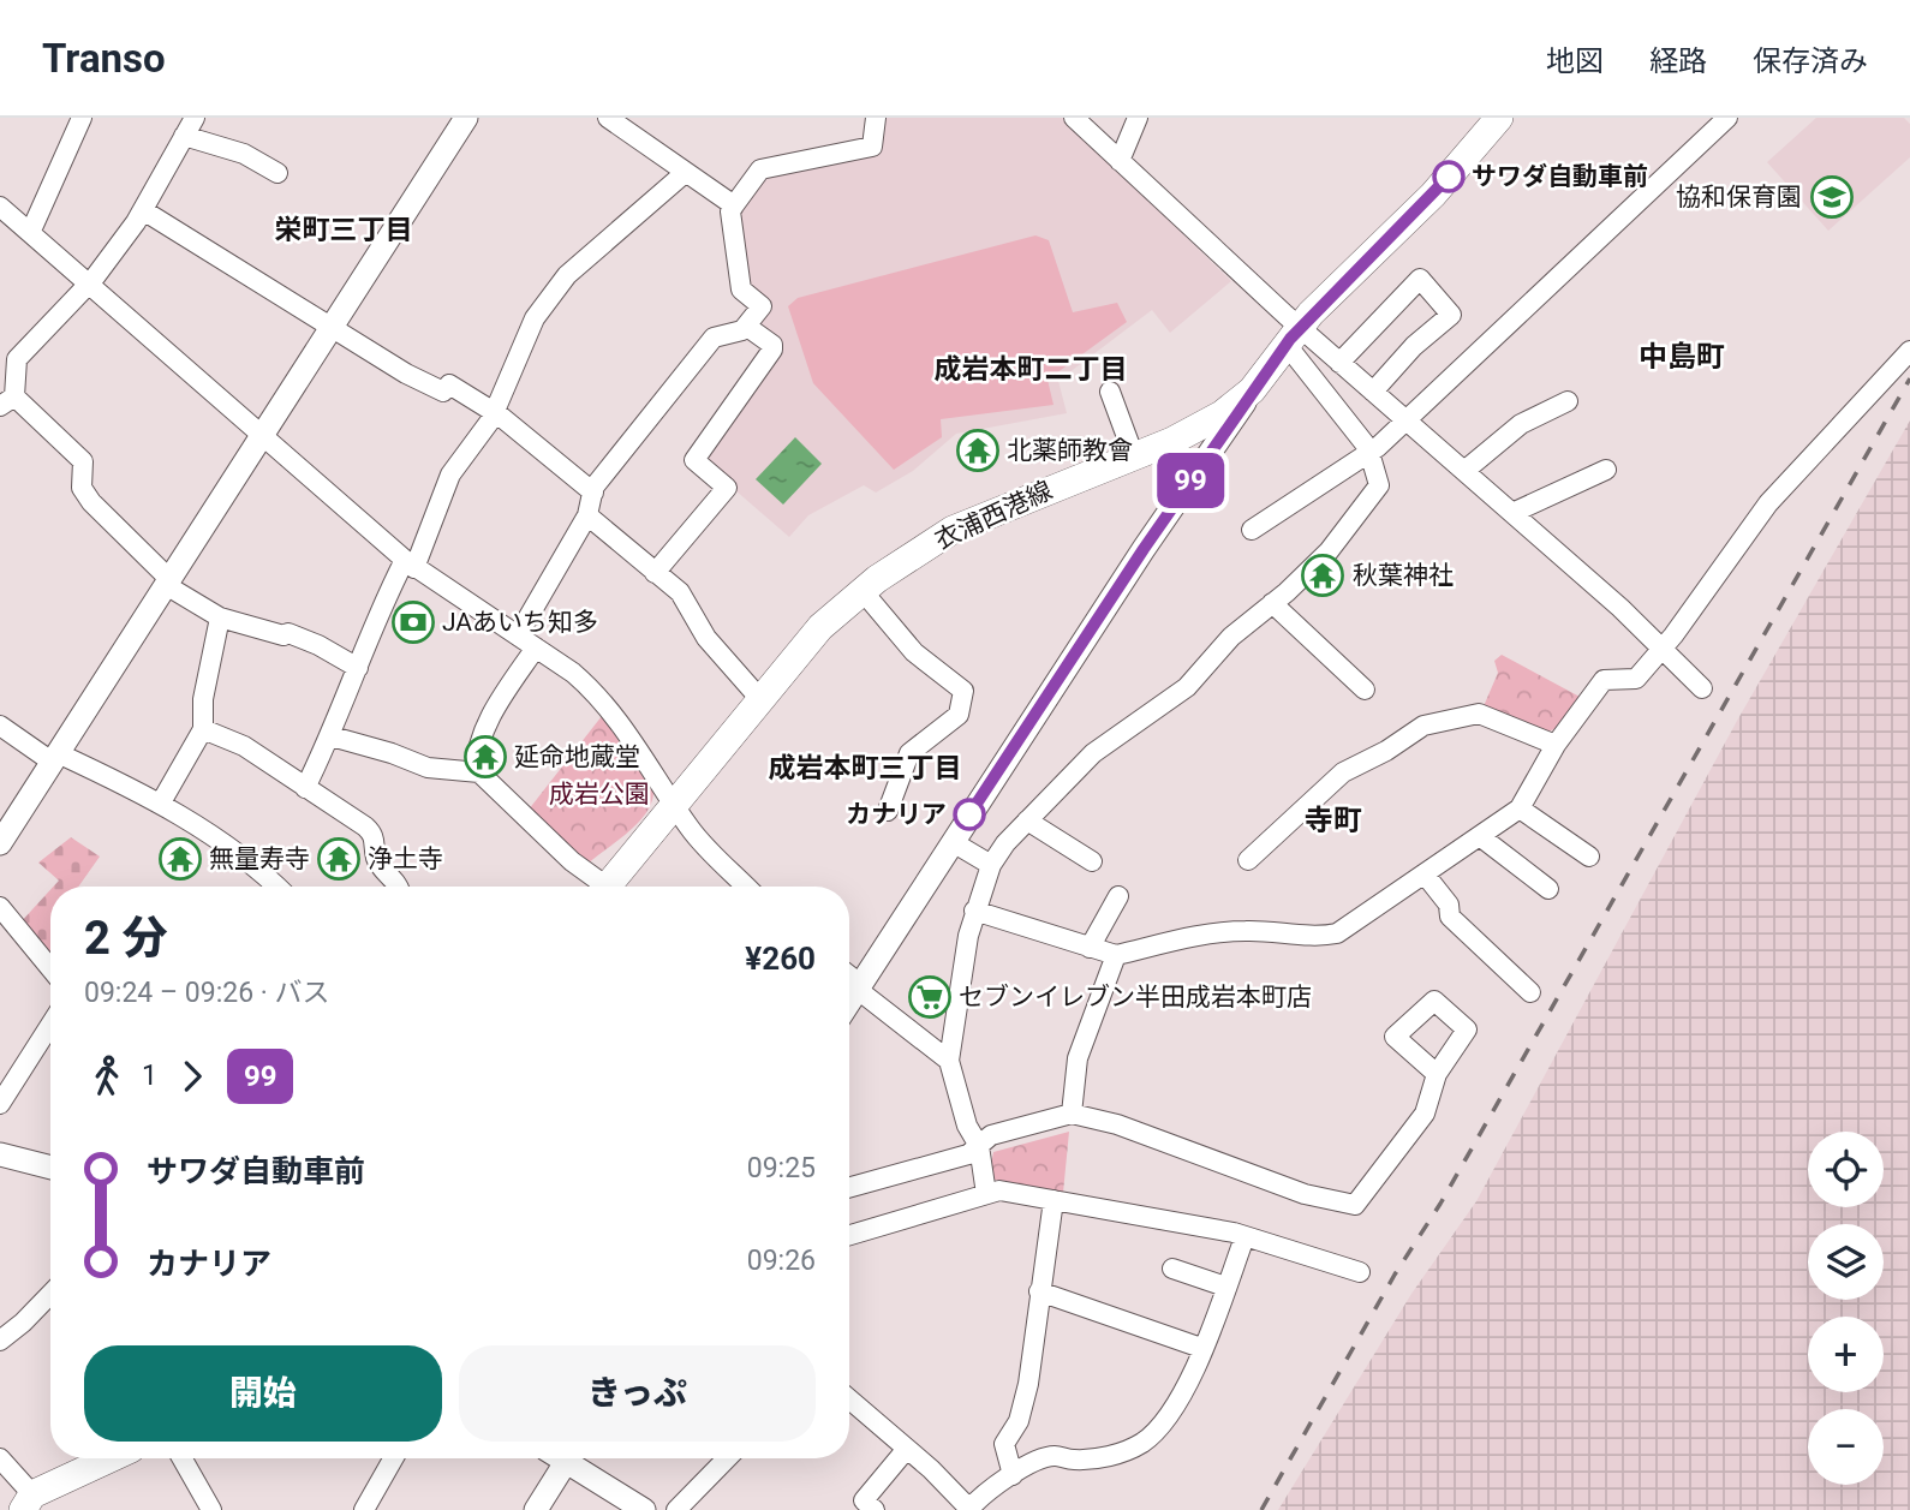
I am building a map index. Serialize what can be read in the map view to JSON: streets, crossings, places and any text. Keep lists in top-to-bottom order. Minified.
{"streets":{"main road":["衣浦西港線"]},"districts":["栄町三丁目","中島町","成岩本町二丁目","成岩本町三丁目","寺町"],"parks":["成岩公園"],"places":{"other":["サワダ自動車前","カナリア"],"school or university":["協和保育園"],"temple":["北薬師教會","秋葉神社","延命地蔵堂","無量寿寺","浄土寺"],"bank":["JAあいち知多"],"supermarket":["セブンイレブン半田成岩本町店"]},"lines":["bus line 99"],"page":{"header":"Transo","nav":["地図","経路","保存済み"],"on_map":"99","heading":["2 分","09:24 – 09:26 · バス","¥260"],"legs":["1","99"],"list":[{"name":"サワダ自動車前","value":"09:25"},{"name":"カナリア","value":"09:26"}],"map_buttons":["+","−"],"buttons":["開始","きっぷ"]}}
